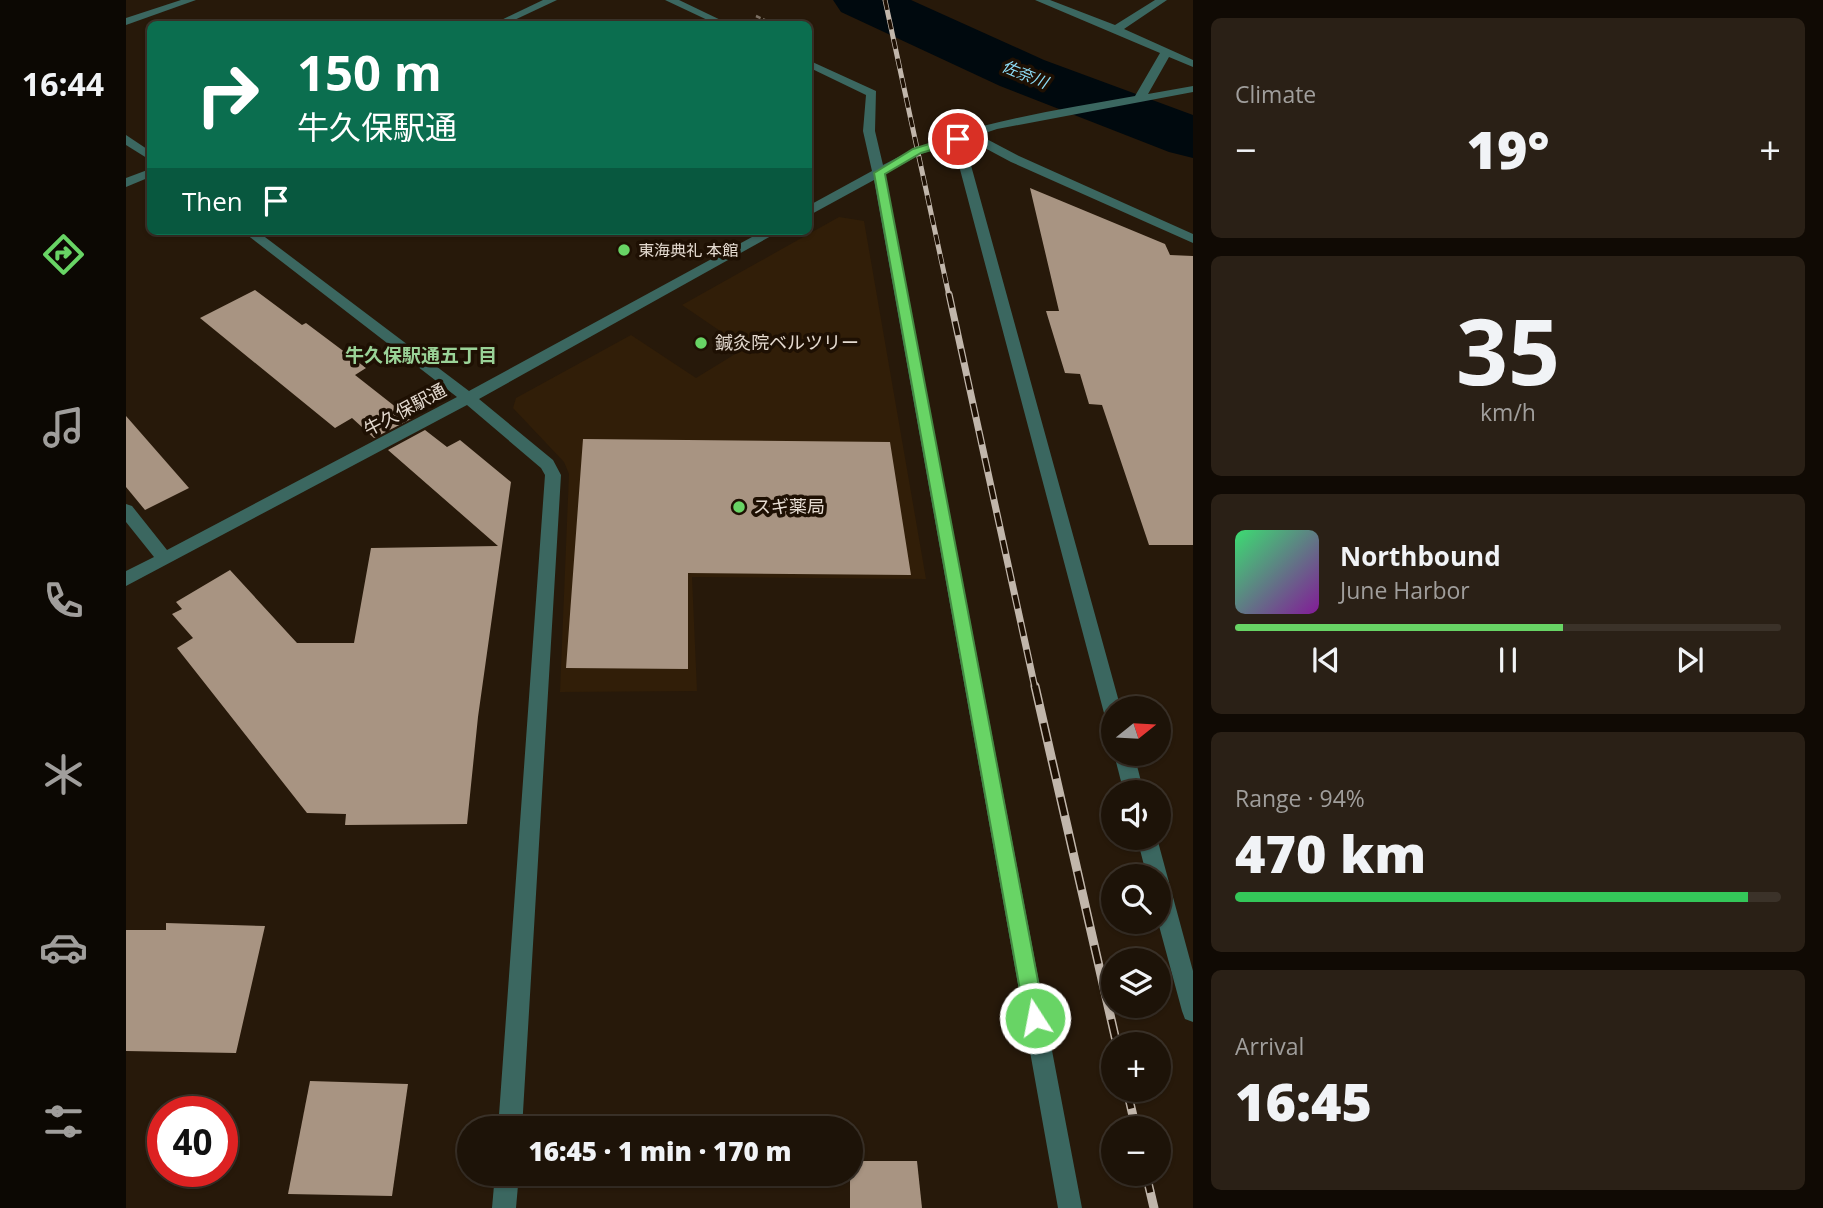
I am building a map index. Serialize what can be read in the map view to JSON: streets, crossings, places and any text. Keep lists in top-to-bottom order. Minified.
{"streets":{"street":["牛久保駅通"]},"districts":["牛久保駅通五丁目"],"water":["佐奈川"],"places":["東海典礼 本館","鍼灸院ベルツリー","スギ薬局"],"north":"right","page":{"tabs":"16:44","tile":["Climate",["35","km/h"],["Range · 94%","470 km"],["Arrival","16:45"]],"turn":["150 m","牛久保駅通"],"heat":["−","19°","+"],"then":"Then","song":["Northbound","June Harbor"],"map_buttons":["+","−"],"limit":"40","trip":"16:45 · 1 min · 170 m"}}
